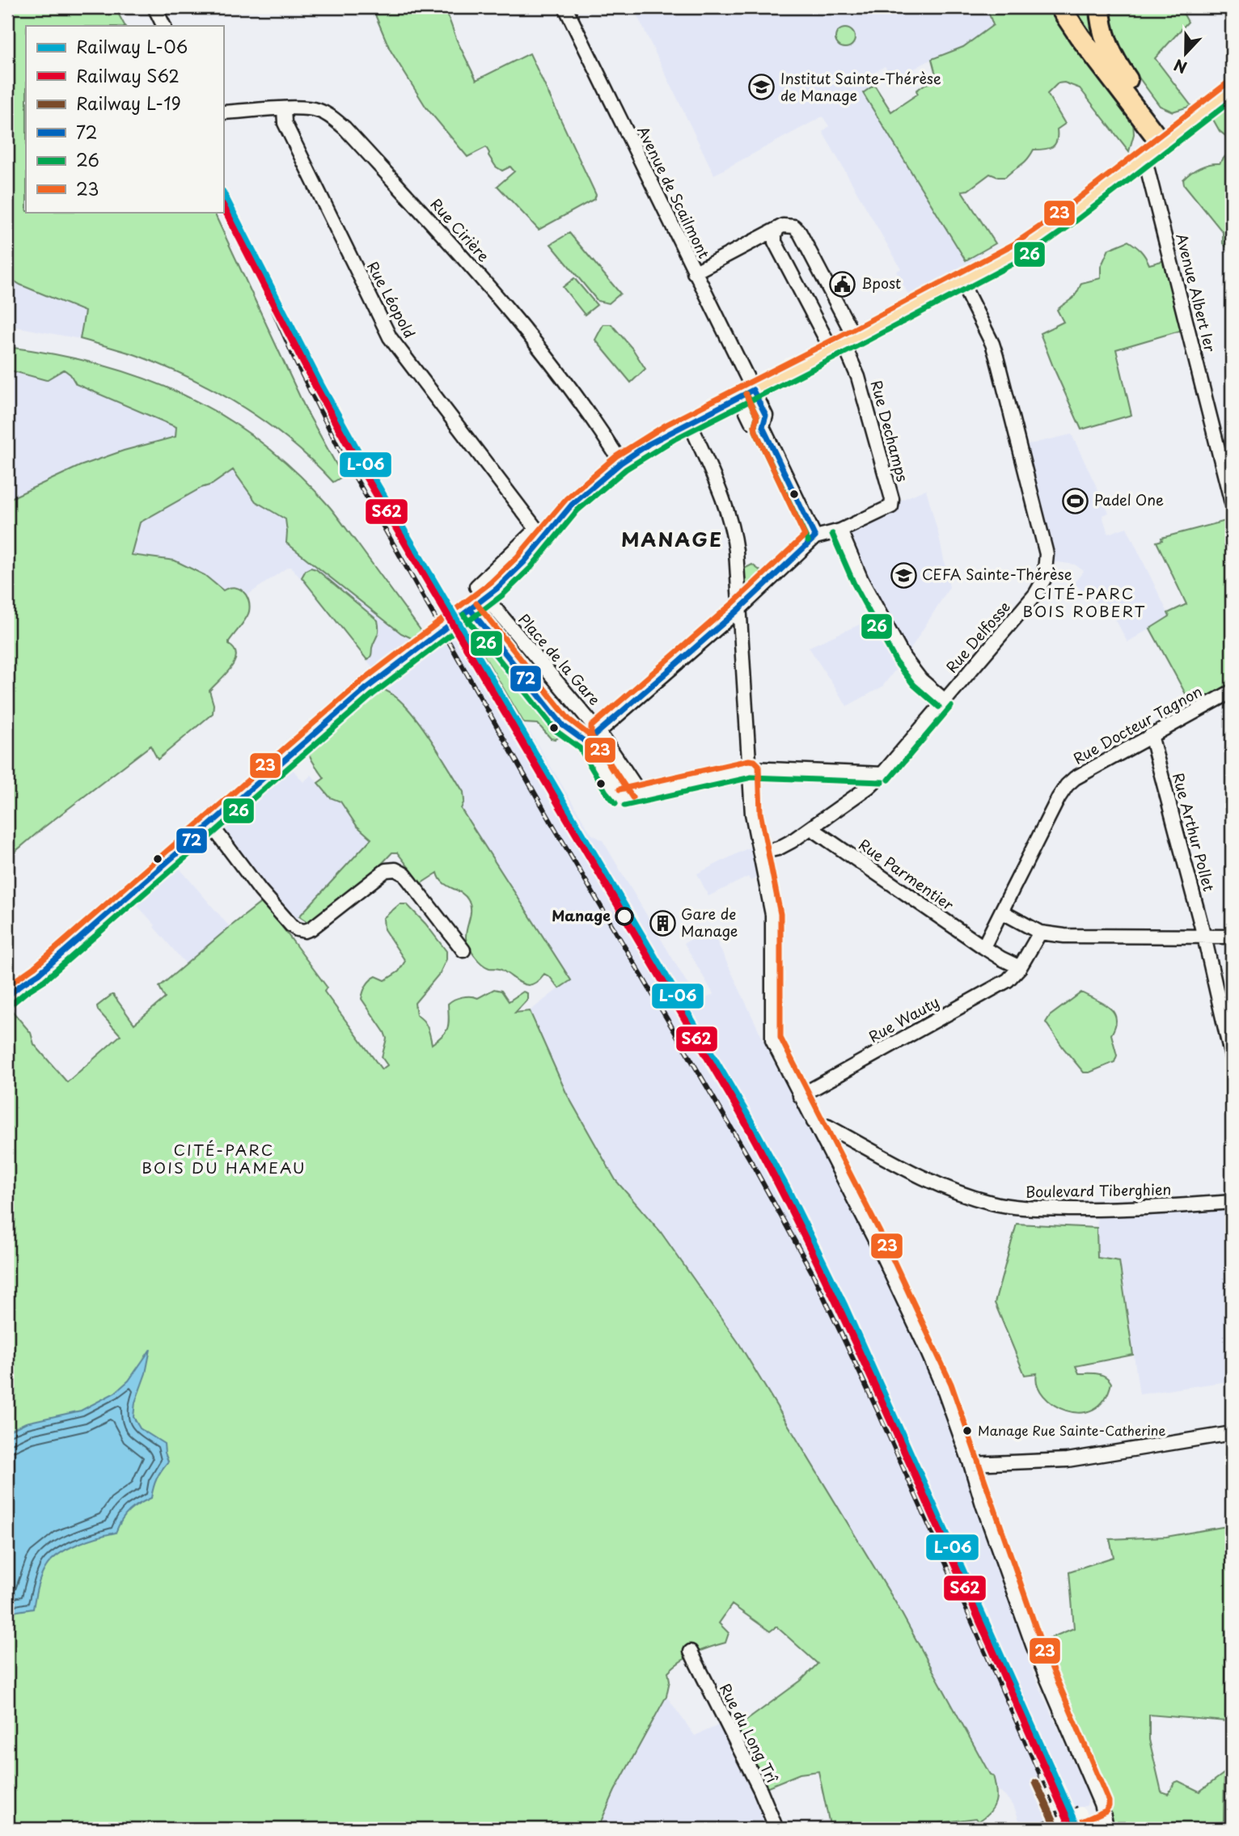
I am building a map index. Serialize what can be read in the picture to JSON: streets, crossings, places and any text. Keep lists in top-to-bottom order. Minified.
{"streets":{"street":["Avenue de Scailmont","Rue Cirière","Avenue Albert Ier","Rue Léopold","Rue Dechamps","Rue Delfosse","Place de la Gare","Rue Docteur Tagnon","Rue Arthur Pollet","Rue Parmentier","Rue Wauty","Boulevard Tiberghien","Rue du Long Trî"]},"crossings":[["Avenue de Scailmont","Rue Dechamps"],["Rue Cirière","Rue Léopold"],["Rue Léopold","Place de la Gare"],["Rue Docteur Tagnon","Rue Arthur Pollet"],["Rue Parmentier","Rue Wauty"]],"districts":["MANAGE","CITÉ-PARC BOIS ROBERT","CITÉ-PARC BOIS DU HAMEAU"],"places":{"school or university":["Institut Sainte-Thérèse de Manage","CEFA Sainte-Thérèse"],"public building":["Bpost"],"sports":["Padel One"],"other":["Manage","Manage Rue Sainte-Catherine"],"building":["Gare de Manage"]},"lines":["transit line 23","transit line 26","rail line L-06","rail line S62","transit line 72","rail line L-19"],"legend":["Railway L-06","Railway S62","Railway L-19","72","26","23"],"north":"bottom"}
